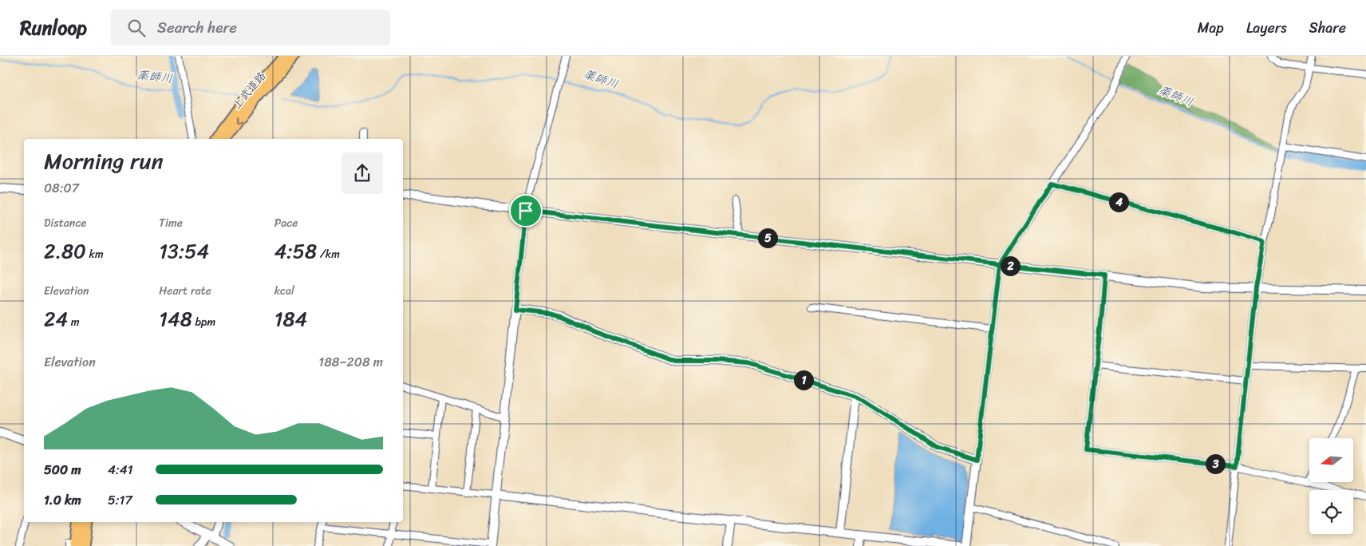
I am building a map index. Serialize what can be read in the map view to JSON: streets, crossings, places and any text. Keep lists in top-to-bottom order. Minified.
{"streets":{"highway":["上武道路"]},"water":["薬師川"],"north":"left","page":{"header":"Runloop","search":"Search here","nav":["Map","Layers","Share"],"heading":["Morning run","08:07"],"pins":["4","5","2","1","3"],"stats":[["Distance","2.80 km"],["Time","13:54"],["Pace","4:58 /km"],["Elevation","24 m"],["Heart rate","148 bpm"],["kcal","184"]],"chart":["Elevation","188–208 m"],"list":[{"name":"500 m","note":"4:41"},{"name":"1.0 km","note":"5:17"}]}}
